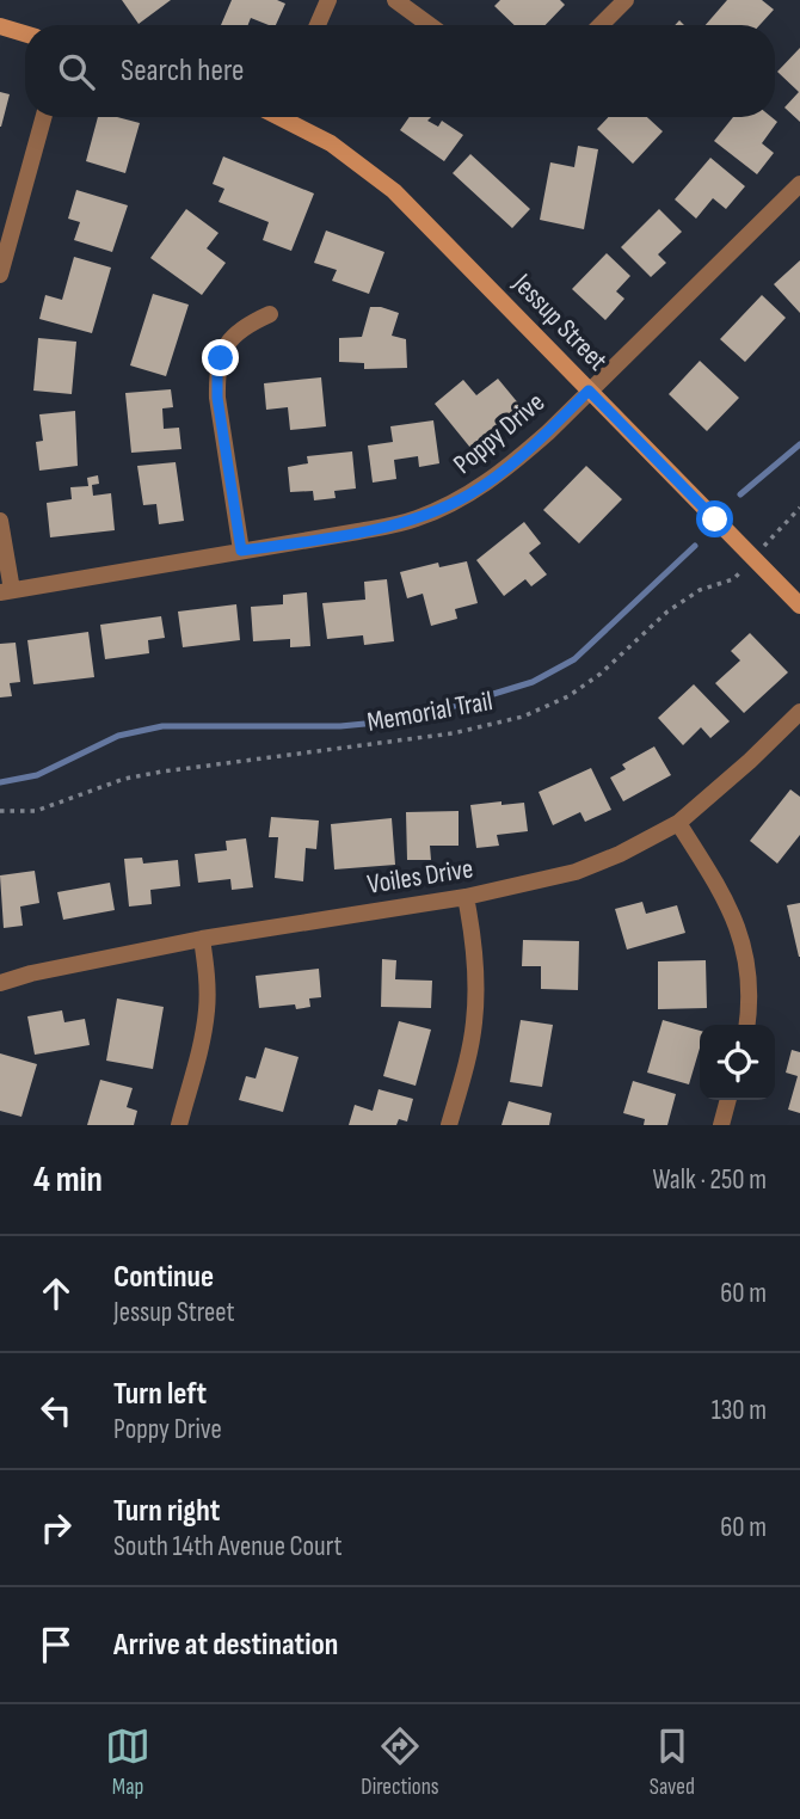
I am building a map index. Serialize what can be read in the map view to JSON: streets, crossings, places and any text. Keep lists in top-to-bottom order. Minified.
{"streets":{"street":["Jessup Street","Poppy Drive","Voiles Drive"],"path":["Memorial Trail"]},"crossings":[["Jessup Street","Poppy Drive"],["Jessup Street","Memorial Trail"]],"page":{"search":"Search here","heading":["4 min","Walk · 250 m"],"list":[["Continue","Jessup Street","60 m"],["Turn left","Poppy Drive","130 m"],["Turn right","South 14th Avenue Court","60 m"],"Arrive at destination"],"nav":["Map","Directions","Saved"]}}
